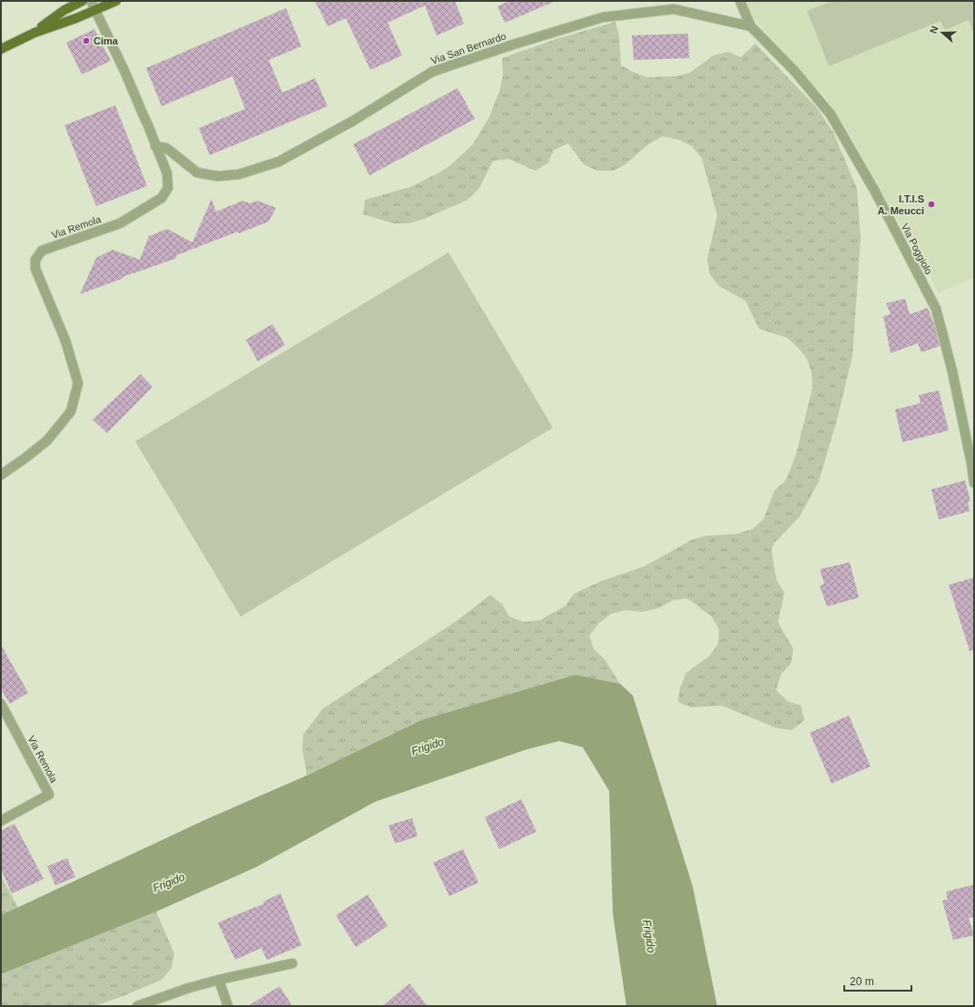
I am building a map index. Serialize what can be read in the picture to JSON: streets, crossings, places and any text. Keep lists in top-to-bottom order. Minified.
{"streets":{"street":["Via San Bernardo","Via Remola","Via Poggiolo"]},"crossings":[["Via San Bernardo","Via Remola"],["Via San Bernardo","Via Poggiolo"]],"water":["Frigido"],"places":["Cima","I.T.I.S A. Meucci"],"scale_bar":"20 m","north":"left"}
